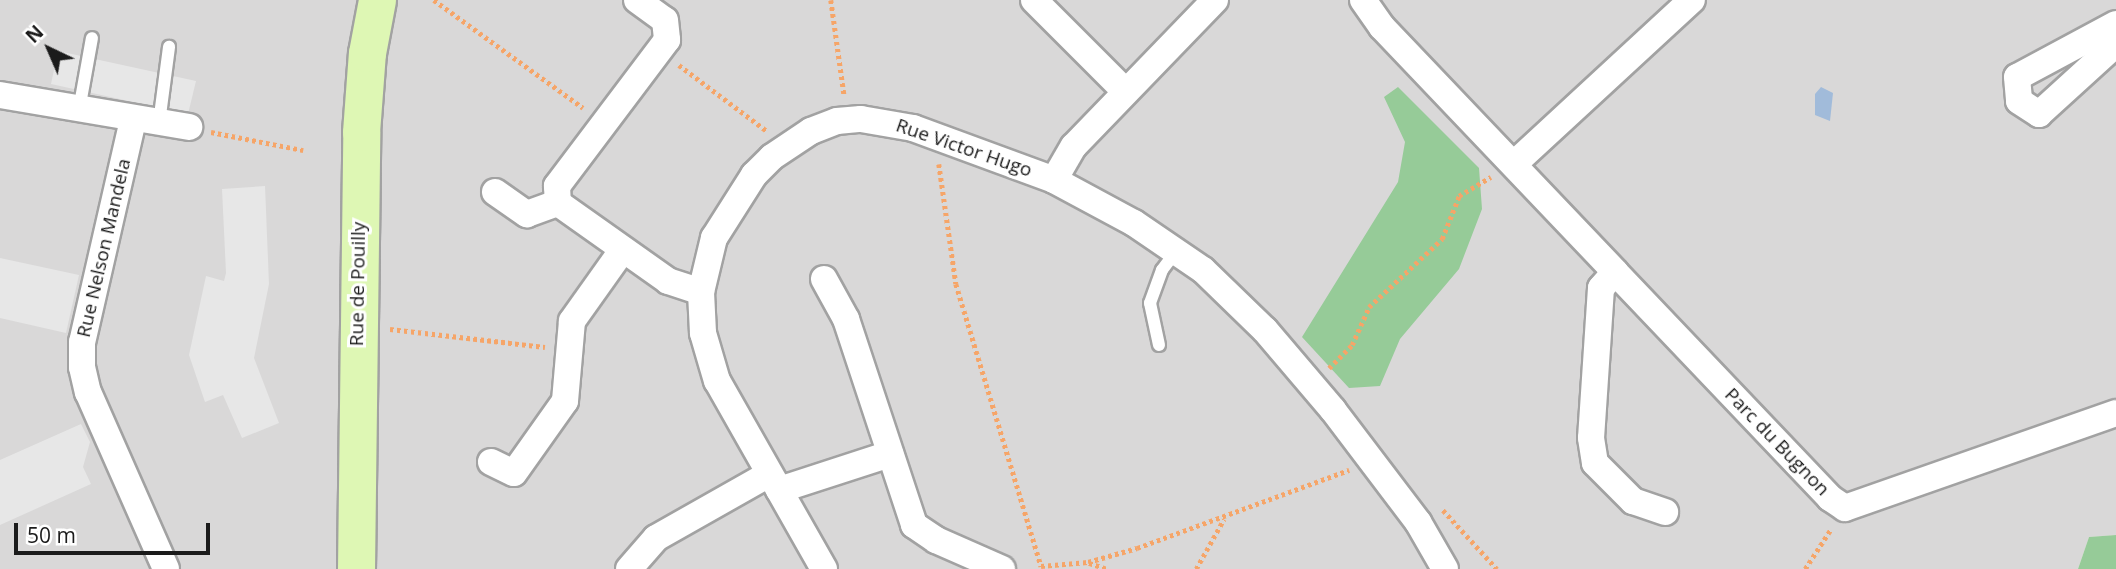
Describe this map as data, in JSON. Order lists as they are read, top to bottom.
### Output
{
  "streets": {
    "street": [
      "Rue Victor Hugo",
      "Rue Nelson Mandela",
      "Rue de Pouilly",
      "Parc du Bugnon"
    ]
  },
  "scale_bar": "50 m",
  "north": "top left"
}
